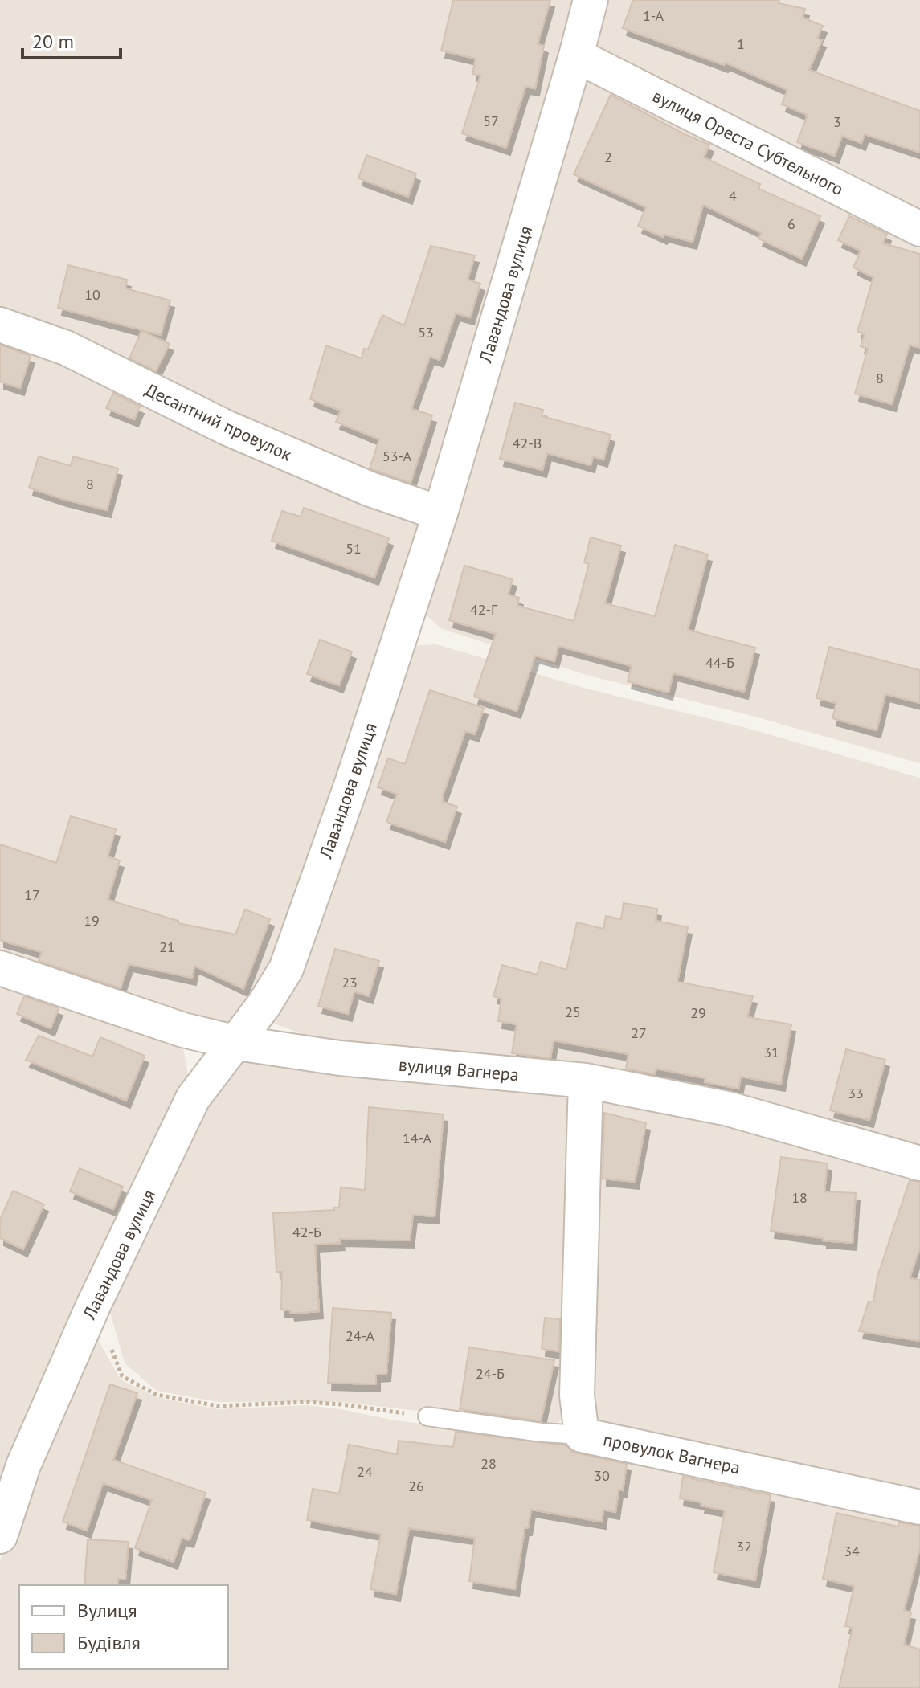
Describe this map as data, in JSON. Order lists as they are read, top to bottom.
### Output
{
  "streets": {
    "street": [
      "вулиця Ореста Субтельного",
      "Лавандова вулиця",
      "Десантний провулок",
      "вулиця Вагнера",
      "провулок Вагнера"
    ]
  },
  "crossings": [
    ["вулиця Ореста Субтельного", "Лавандова вулиця"],
    ["Лавандова вулиця", "Десантний провулок"],
    ["Лавандова вулиця", "вулиця Вагнера"],
    ["вулиця Вагнера", "провулок Вагнера"]
  ],
  "house_numbers": [
    "1-А",
    "1",
    "57",
    "3",
    "2",
    "4",
    "6",
    "10",
    "53",
    "8",
    "42-В",
    "53-А",
    "8",
    "51",
    "42-Г",
    "44-Б",
    "17",
    "19",
    "21",
    "23",
    "25",
    "29",
    "27",
    "31",
    "33",
    "14-А",
    "18",
    "42-Б",
    "24-А",
    "24-Б",
    "28",
    "24",
    "30",
    "26",
    "32",
    "34"
  ],
  "legend": ["Вулиця", "Будівля"],
  "scale_bar": "20 m"
}
